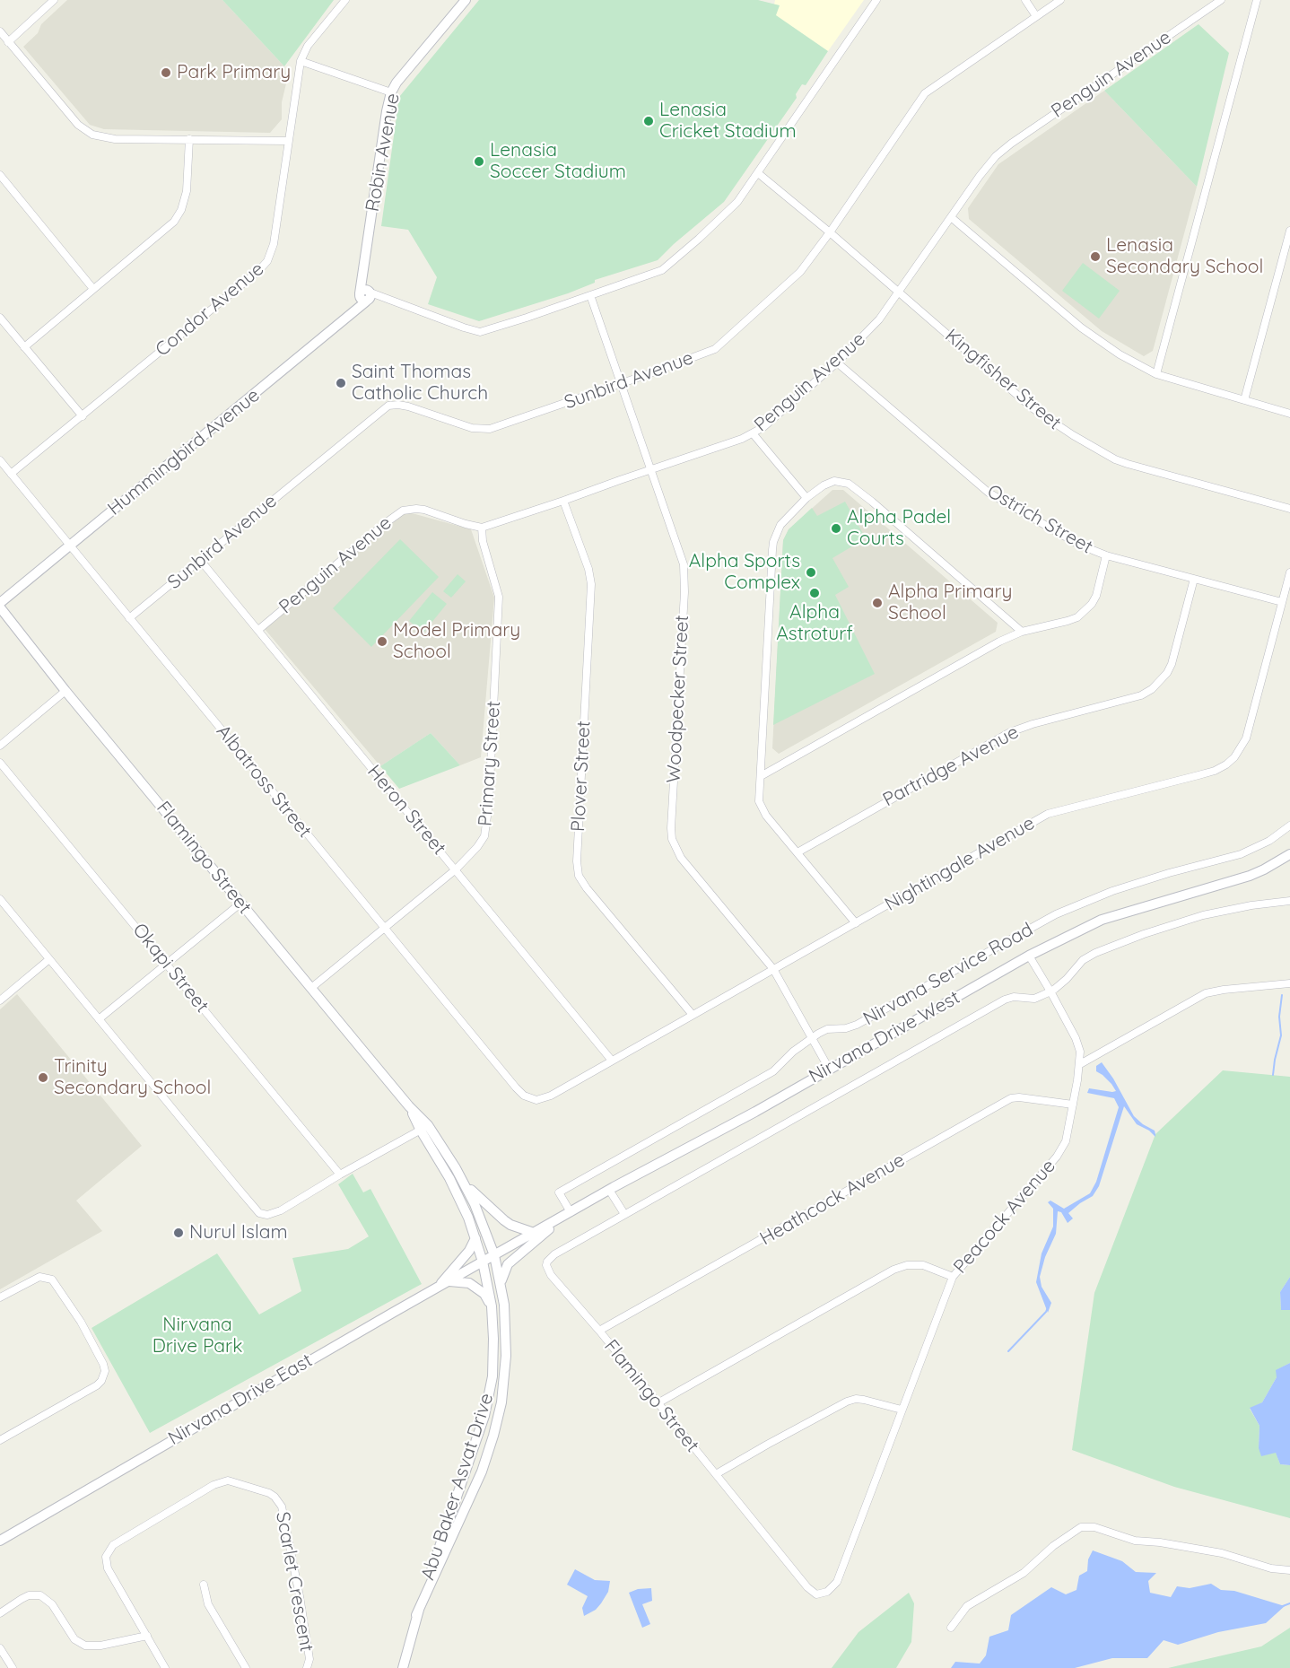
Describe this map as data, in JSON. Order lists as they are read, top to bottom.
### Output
{
  "streets": {
    "main road": [
      "Robin Avenue",
      "Hummingbird Avenue",
      "Flamingo Street",
      "Nirvana Drive West",
      "Nirvana Drive East",
      "Abu Baker Asvat Drive"
    ],
    "street": [
      "Penguin Avenue",
      "Condor Avenue",
      "Kingfisher Street",
      "Sunbird Avenue",
      "Ostrich Street",
      "Woodpecker Street",
      "Primary Street",
      "Partridge Avenue",
      "Plover Street",
      "Albatross Street",
      "Heron Street",
      "Nightingale Avenue",
      "Okapi Street",
      "Nirvana Service Road",
      "Heathcock Avenue",
      "Peacock Avenue",
      "Scarlet Crescent"
    ]
  },
  "crossings": [
    ["Penguin Avenue", "Kingfisher Street"],
    ["Penguin Avenue", "Ostrich Street"],
    ["Penguin Avenue", "Woodpecker Street"],
    ["Penguin Avenue", "Primary Street"],
    ["Penguin Avenue", "Plover Street"],
    ["Penguin Avenue", "Heron Street"],
    ["Robin Avenue", "Hummingbird Avenue"],
    ["Condor Avenue", "Albatross Street"],
    ["Kingfisher Street", "Sunbird Avenue"],
    ["Sunbird Avenue", "Woodpecker Street"],
    ["Sunbird Avenue", "Albatross Street"],
    ["Sunbird Avenue", "Heron Street"],
    ["Hummingbird Avenue", "Albatross Street"],
    ["Ostrich Street", "Partridge Avenue"],
    ["Ostrich Street", "Nightingale Avenue"],
    ["Woodpecker Street", "Nightingale Avenue"],
    ["Woodpecker Street", "Nirvana Service Road"],
    ["Woodpecker Street", "Nirvana Drive West"],
    ["Primary Street", "Albatross Street"],
    ["Primary Street", "Heron Street"],
    ["Primary Street", "Flamingo Street"],
    ["Plover Street", "Nightingale Avenue"],
    ["Albatross Street", "Nightingale Avenue"],
    ["Heron Street", "Nightingale Avenue"],
    ["Flamingo Street", "Nirvana Drive West"],
    ["Flamingo Street", "Heathcock Avenue"],
    ["Flamingo Street", "Peacock Avenue"],
    ["Flamingo Street", "Nirvana Drive East"],
    ["Flamingo Street", "Abu Baker Asvat Drive"],
    ["Nirvana Service Road", "Nirvana Drive West"],
    ["Nirvana Drive West", "Peacock Avenue"],
    ["Nirvana Drive West", "Nirvana Drive East"],
    ["Nirvana Drive West", "Abu Baker Asvat Drive"],
    ["Heathcock Avenue", "Peacock Avenue"],
    ["Nirvana Drive East", "Abu Baker Asvat Drive"]
  ],
  "parks": ["Nirvana Drive Park"],
  "places": [
    "Park Primary",
    "Lenasia Cricket Stadium",
    "Lenasia Soccer Stadium",
    "Lenasia Secondary School",
    "Saint Thomas Catholic Church",
    "Alpha Padel Courts",
    "Alpha Sports Complex",
    "Alpha Astroturf",
    "Alpha Primary School",
    "Model Primary School",
    "Trinity Secondary School",
    "Nurul Islam"
  ]
}
